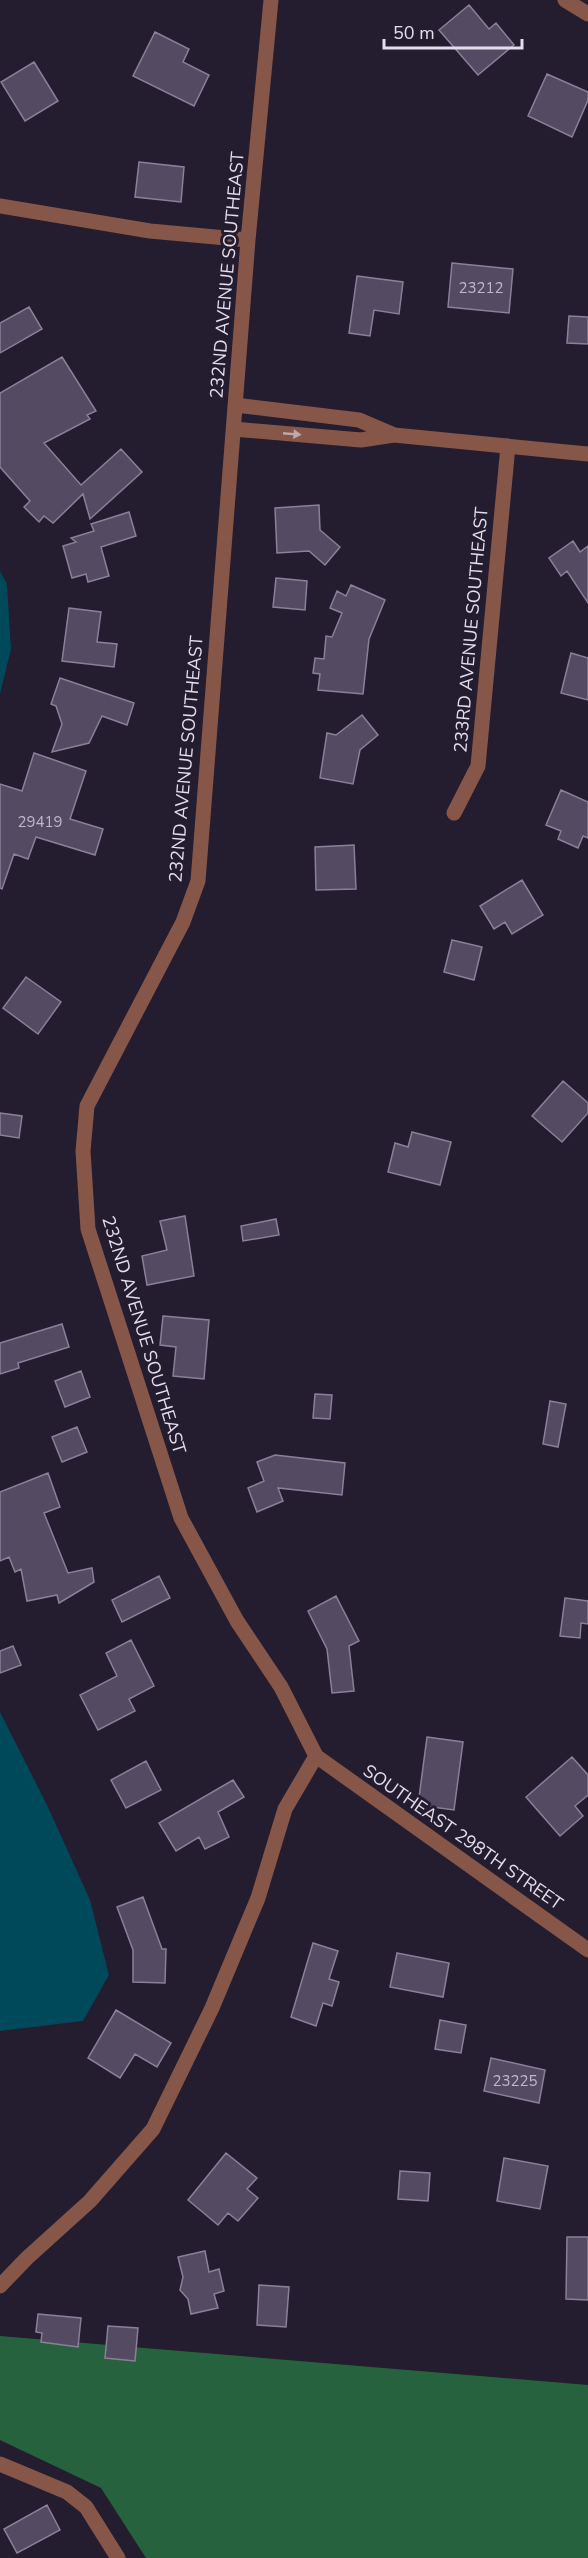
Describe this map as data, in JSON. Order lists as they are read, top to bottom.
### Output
{
  "streets": {
    "street": ["232ND AVENUE SOUTHEAST", "233RD AVENUE SOUTHEAST", "SOUTHEAST 298TH STREET"]
  },
  "crossings": [
    ["232ND AVENUE SOUTHEAST", "SOUTHEAST 298TH STREET"]
  ],
  "house_numbers": ["23212", "29419", "23225"],
  "scale_bar": "50 m"
}
